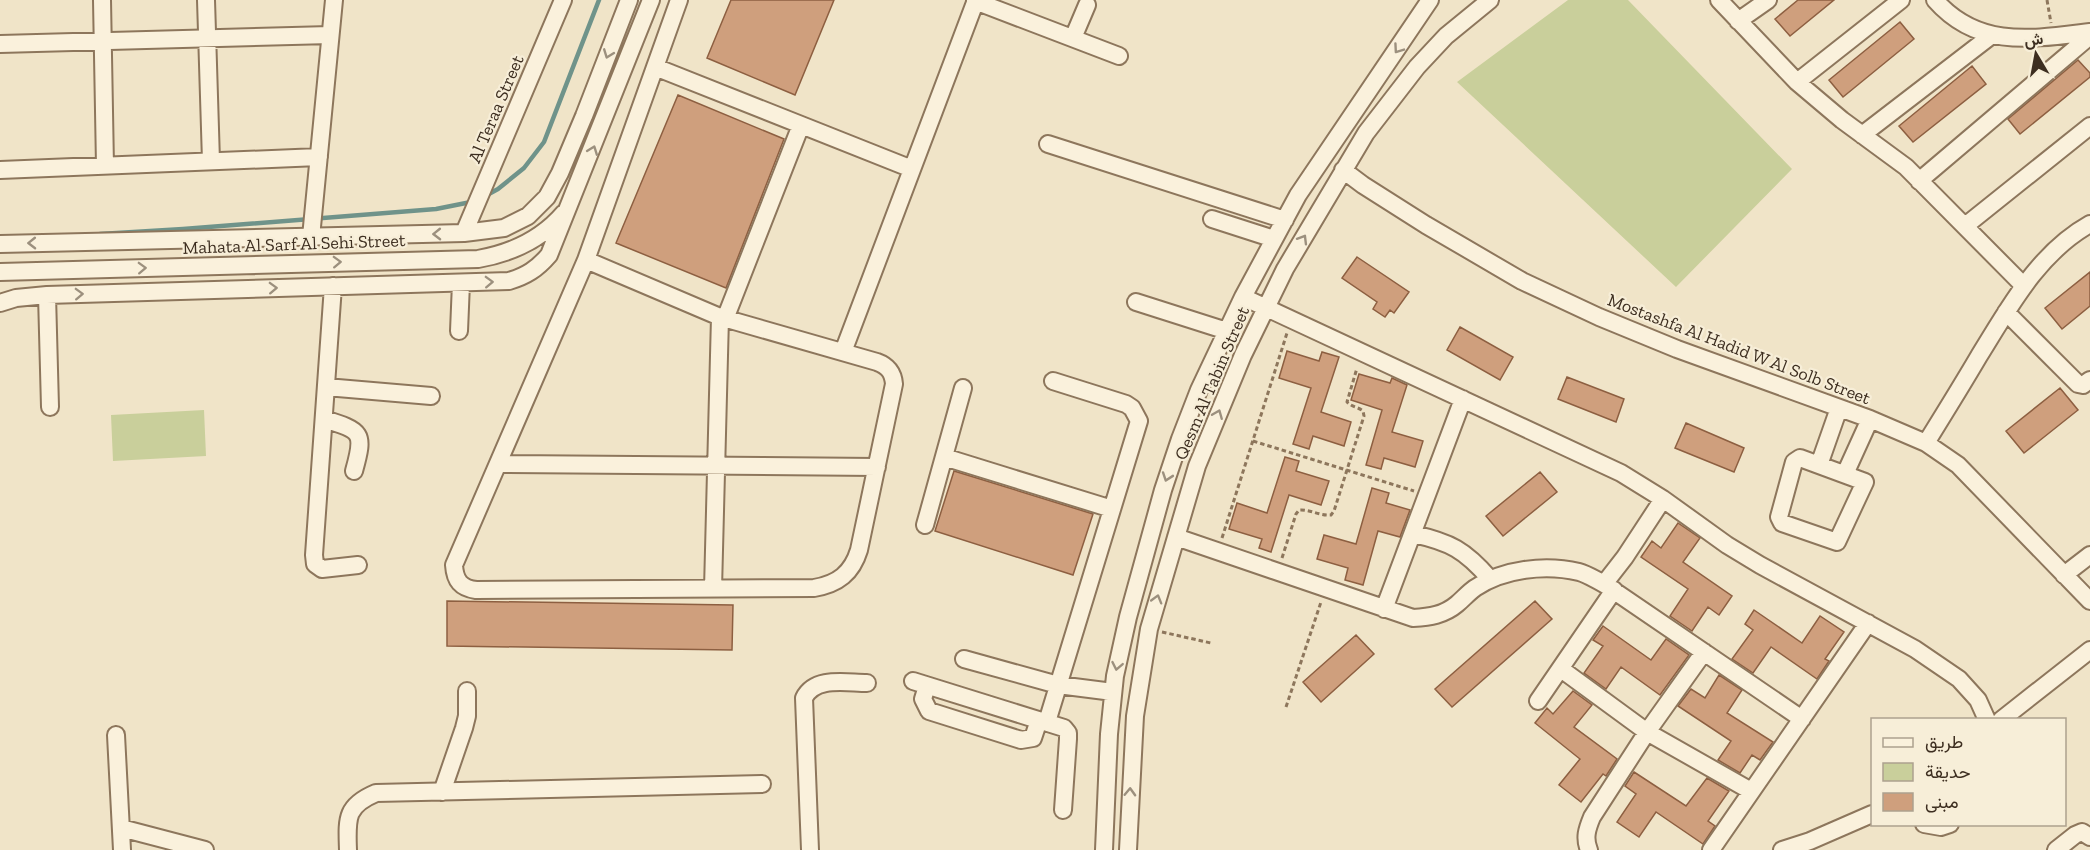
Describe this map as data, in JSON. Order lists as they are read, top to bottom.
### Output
{
  "streets": {
    "street": [
      "Al Teraa Street",
      "Mahata Al Sarf Al Sehi Street",
      "Mostashfa Al Hadid W Al Solb Street",
      "Qesm Al Tabin Street"
    ]
  },
  "crossings": [
    ["Al Teraa Street", "Mahata Al Sarf Al Sehi Street"],
    ["Mostashfa Al Hadid W Al Solb Street", "Qesm Al Tabin Street"]
  ],
  "legend": ["طريق", "حديقة", "مبنى"],
  "north": "top"
}
